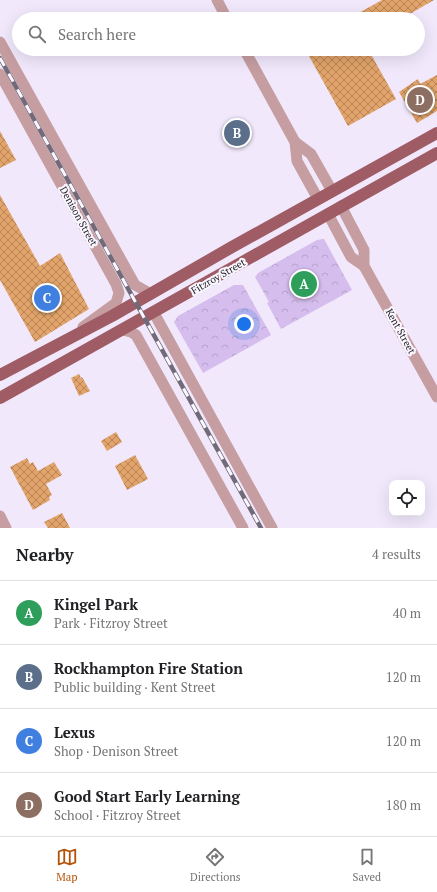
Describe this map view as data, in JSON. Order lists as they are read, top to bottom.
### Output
{
  "streets": {
    "main road": ["Fitzroy Street", "Kent Street"],
    "street": ["Denison Street"]
  },
  "crossings": [
    ["Denison Street", "Fitzroy Street"],
    ["Fitzroy Street", "Kent Street"]
  ],
  "page": {
    "search": "Search here",
    "pins": [
      "D",
      "B",
      "A",
      "C"
    ],
    "heading": ["Nearby", "4 results"],
    "list": [
      {
        "mark": "A",
        "name": "Kingel Park",
        "note": "Park · Fitzroy Street",
        "value": "40 m"
      },
      {
        "mark": "B",
        "name": "Rockhampton Fire Station",
        "note": "Public building · Kent Street",
        "value": "120 m"
      },
      {
        "mark": "C",
        "name": "Lexus",
        "note": "Shop · Denison Street",
        "value": "120 m"
      },
      {
        "mark": "D",
        "name": "Good Start Early Learning",
        "note": "School · Fitzroy Street",
        "value": "180 m"
      }
    ],
    "nav": ["Map", "Directions", "Saved"]
  }
}
